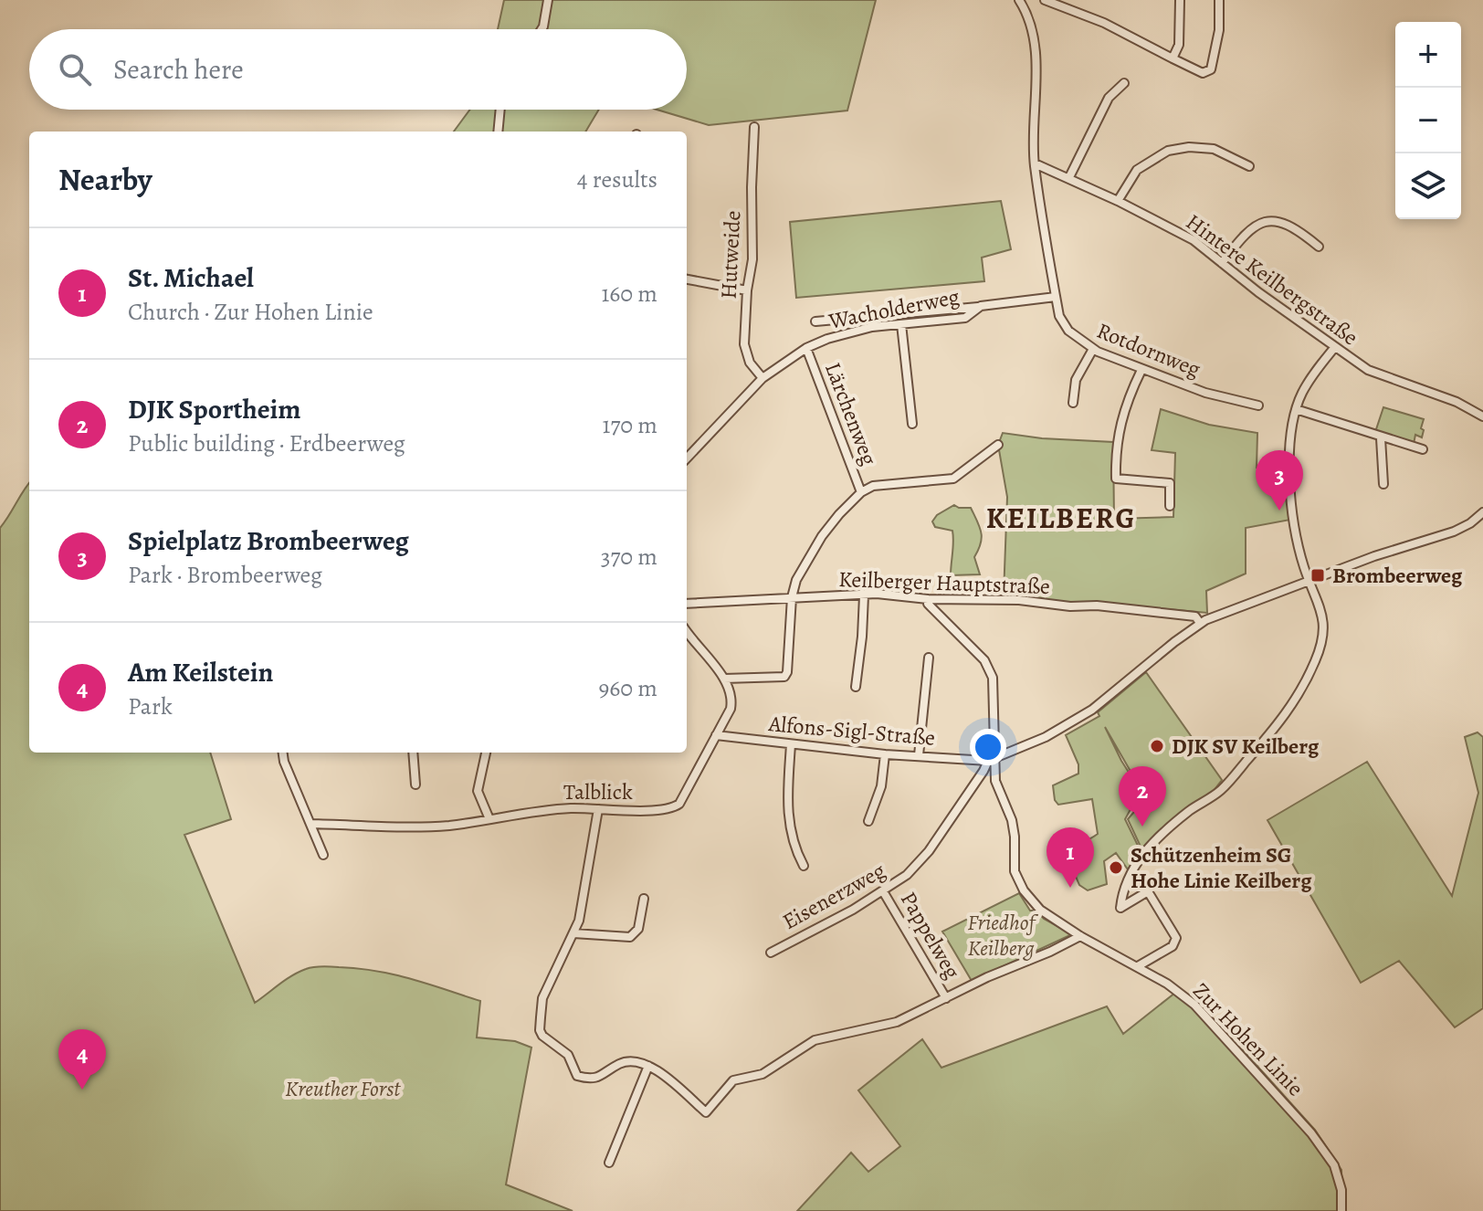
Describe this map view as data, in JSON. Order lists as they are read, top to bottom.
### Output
{
  "streets": {
    "street": [
      "Hutweide",
      "Hintere Keilbergstraße",
      "Wacholderweg",
      "Rotdornweg",
      "Lärchenweg",
      "Keilberger Hauptstraße",
      "Alfons-Sigl-Straße",
      "Talblick",
      "Eisenerzweg",
      "Pappelweg",
      "Zur Hohen Linie"
    ]
  },
  "crossings": [
    ["Hutweide", "Wacholderweg"],
    ["Hintere Keilbergstraße", "Rotdornweg"],
    ["Wacholderweg", "Rotdornweg"],
    ["Wacholderweg", "Lärchenweg"],
    ["Keilberger Hauptstraße", "Alfons-Sigl-Straße"],
    ["Keilberger Hauptstraße", "Zur Hohen Linie"],
    ["Alfons-Sigl-Straße", "Talblick"],
    ["Alfons-Sigl-Straße", "Eisenerzweg"],
    ["Alfons-Sigl-Straße", "Zur Hohen Linie"],
    ["Eisenerzweg", "Pappelweg"],
    ["Eisenerzweg", "Zur Hohen Linie"]
  ],
  "districts": ["KEILBERG"],
  "parks": ["Friedhof Keilberg", "Kreuther Forst"],
  "places": {
    "transit": ["Brombeerweg"],
    "other": ["DJK SV Keilberg", "Schützenheim SG Hohe Linie Keilberg"]
  },
  "page": {
    "map_buttons": ["+", "−"],
    "search": "Search here",
    "heading": ["Nearby", "4 results"],
    "list": [
      {
        "mark": "1",
        "name": "St. Michael",
        "note": "Church · Zur Hohen Linie",
        "value": "160 m"
      },
      {
        "mark": "2",
        "name": "DJK Sportheim",
        "note": "Public building · Erdbeerweg",
        "value": "170 m"
      },
      {
        "mark": "3",
        "name": "Spielplatz Brombeerweg",
        "note": "Park · Brombeerweg",
        "value": "370 m"
      },
      {
        "mark": "4",
        "name": "Am Keilstein",
        "note": "Park",
        "value": "960 m"
      }
    ],
    "pins": [
      "3",
      "2",
      "1",
      "4"
    ]
  }
}
